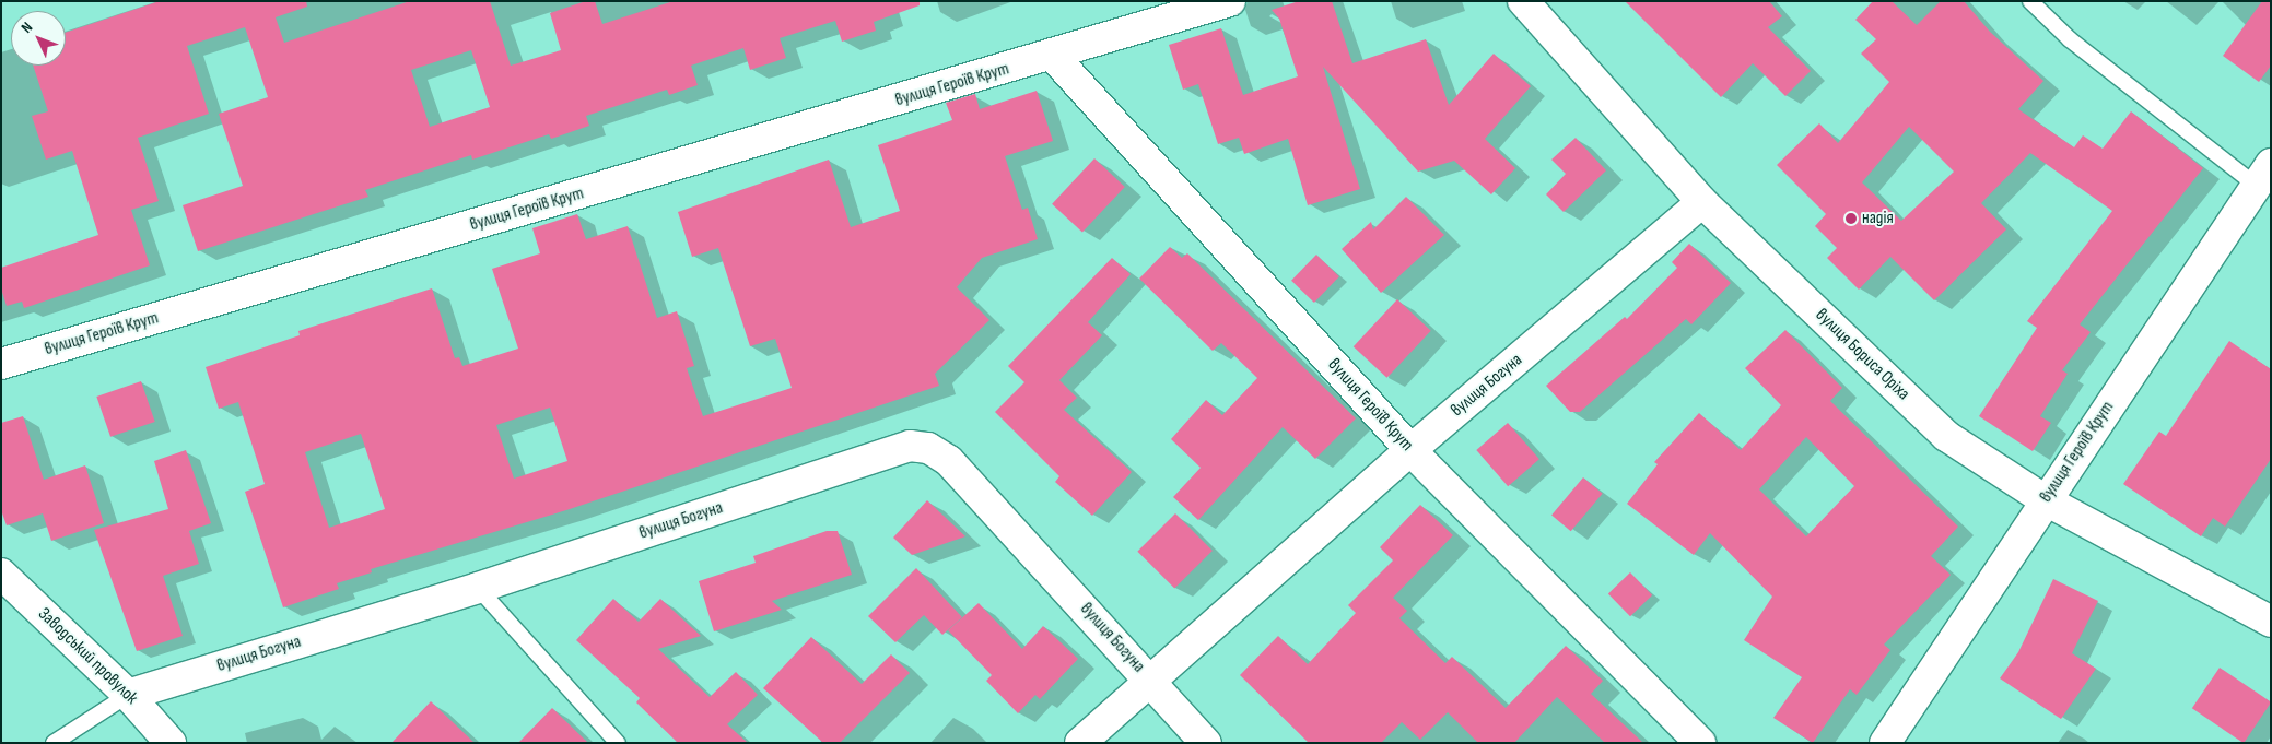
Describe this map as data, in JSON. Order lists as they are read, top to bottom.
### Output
{
  "streets": {
    "street": [
      "вулиця Героїв Крут",
      "вулиця Бориса Оріха",
      "вулиця Богуна",
      "Заводський провулок"
    ]
  },
  "crossings": [
    ["вулиця Героїв Крут", "вулиця Бориса Оріха"],
    ["вулиця Героїв Крут", "вулиця Богуна"],
    ["вулиця Бориса Оріха", "вулиця Богуна"],
    ["вулиця Богуна", "Заводський провулок"]
  ],
  "places": ["надія"],
  "north": "top left"
}
